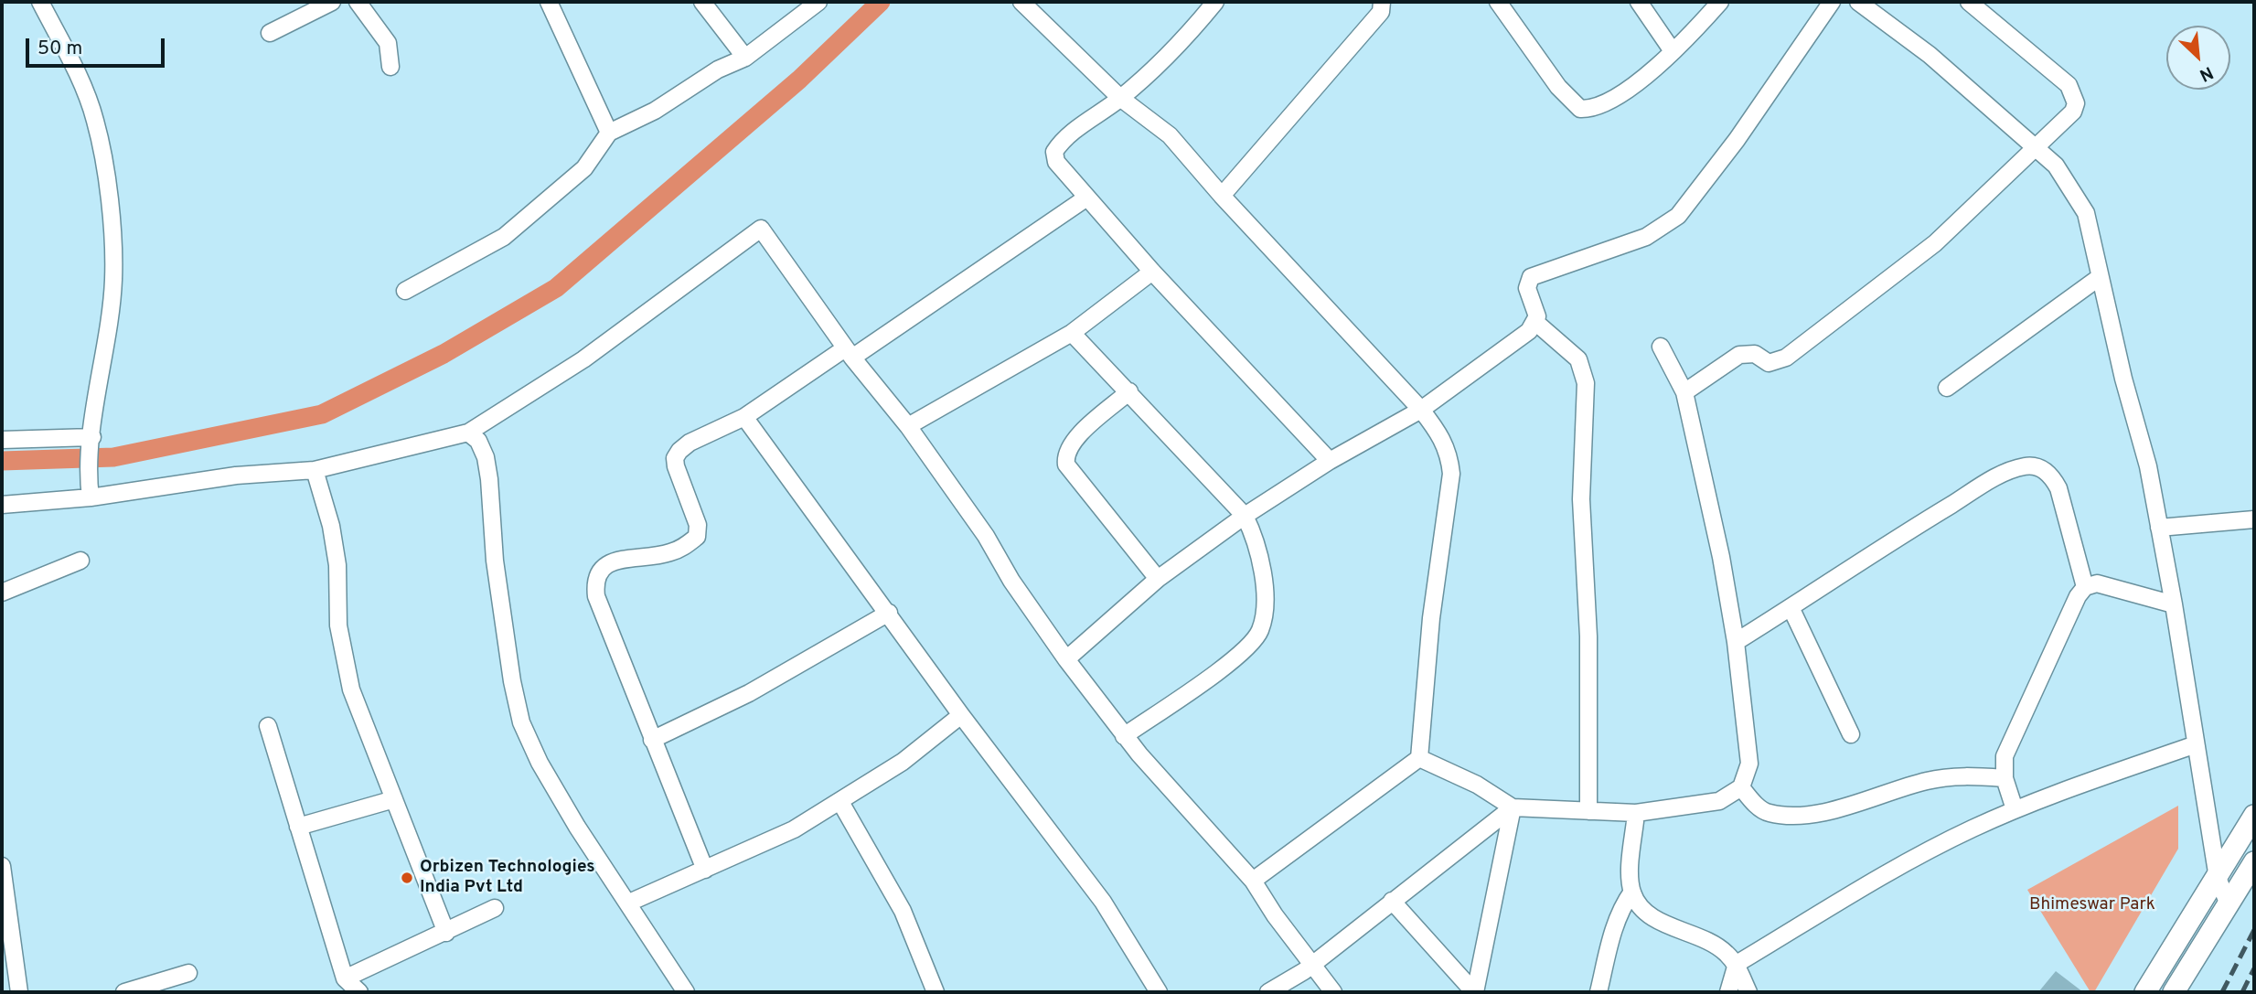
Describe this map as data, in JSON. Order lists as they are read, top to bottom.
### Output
{
  "parks": ["Bhimeswar Park"],
  "places": ["Orbizen Technologies India Pvt Ltd"],
  "scale_bar": "50 m",
  "north": "bottom right"
}
